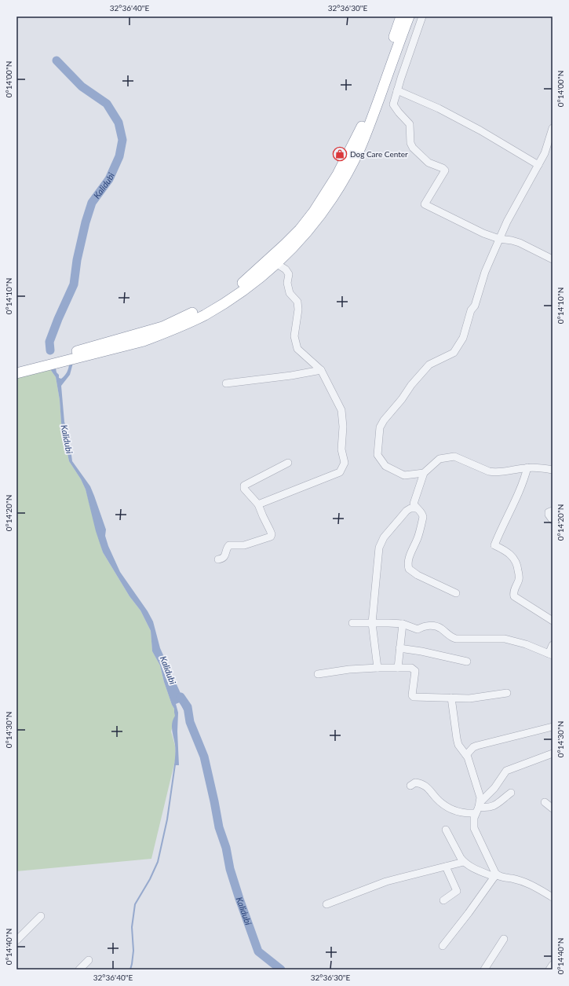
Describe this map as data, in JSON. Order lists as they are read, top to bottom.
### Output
{
  "water": ["Kalidubi"],
  "places": {
    "shop": ["Dog Care Center"]
  },
  "coordinates": [
    "32°36'40\"E",
    "32°36'30\"E",
    "0°14'00\"N",
    "0°14'10\"N",
    "0°14'20\"N",
    "0°14'30\"N",
    "0°14'40\"N"
  ]
}
